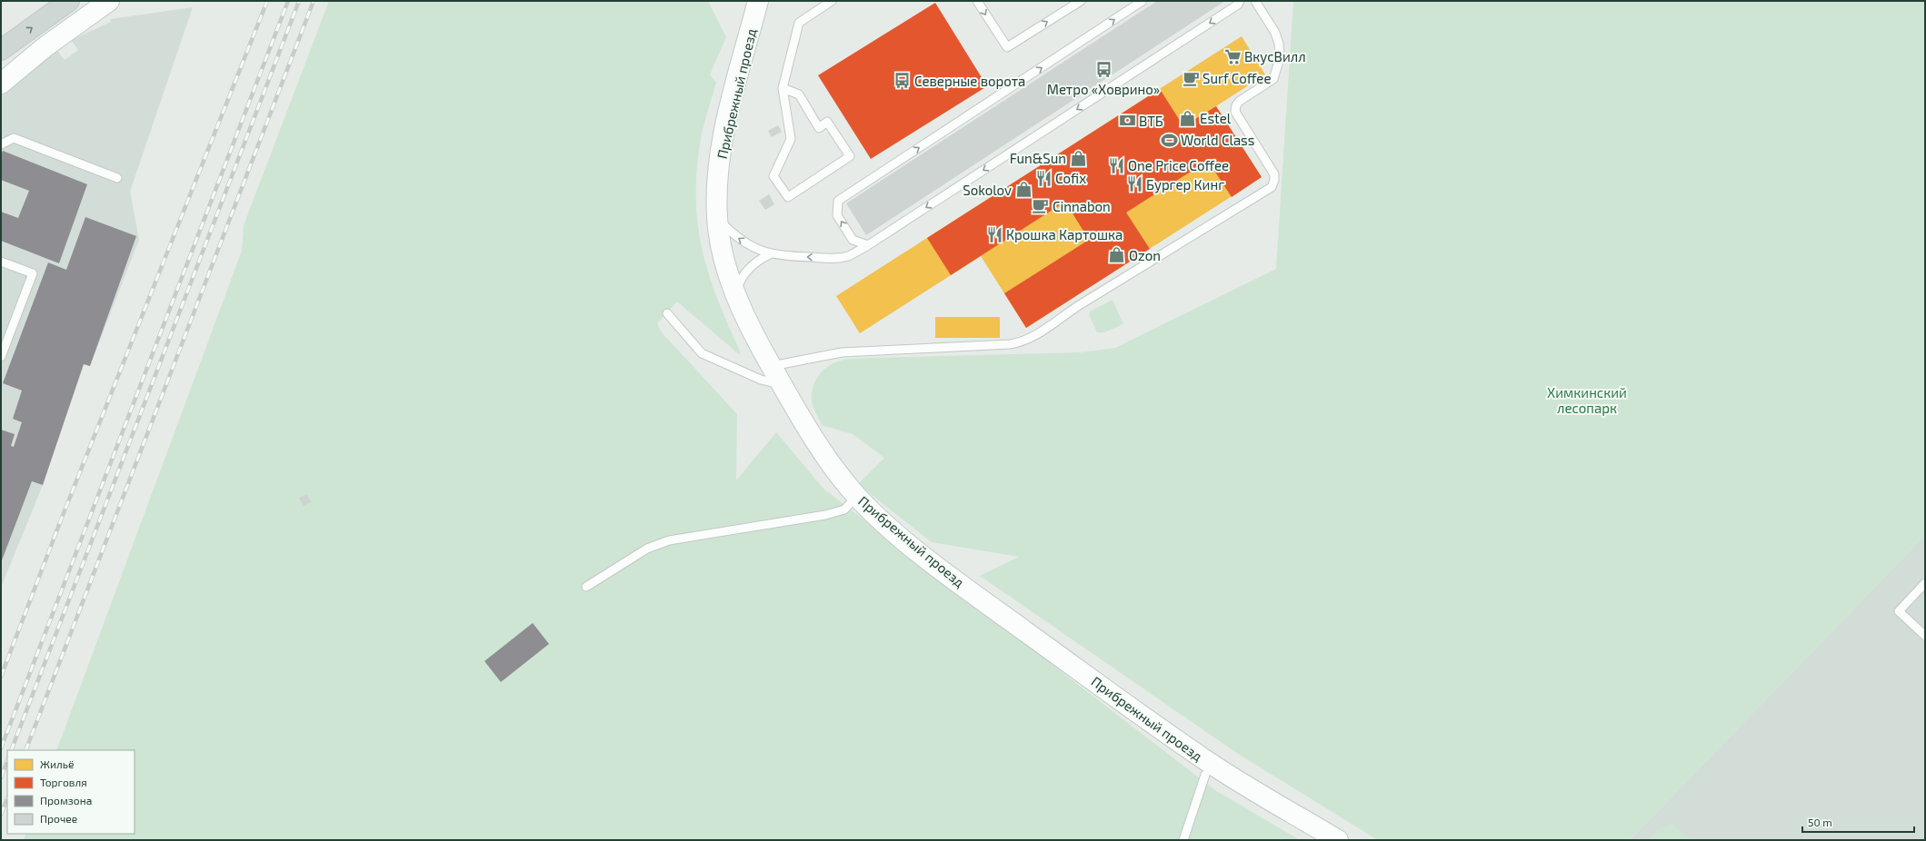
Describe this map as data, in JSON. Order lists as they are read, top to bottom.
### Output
{
  "streets": {
    "street": ["Прибрежный проезд"]
  },
  "parks": ["Химкинский лесопарк"],
  "places": {
    "supermarket": ["ВкусВилл"],
    "bus stop": ["Метро «Ховрино»", "Северные ворота"],
    "cafe": ["Surf Coffee", "Cinnabon"],
    "shop": [
      "Estel",
      "Fun&Sun",
      "Sokolov",
      "Ozon"
    ],
    "bank": ["ВТБ"],
    "sports": ["World Class"],
    "restaurant": [
      "One Price Coffee",
      "Cofix",
      "Бургер Кинг",
      "Крошка Картошка"
    ]
  },
  "legend": [
    "Жильё",
    "Торговля",
    "Промзона",
    "Прочее"
  ],
  "scale_bar": "50 m"
}
